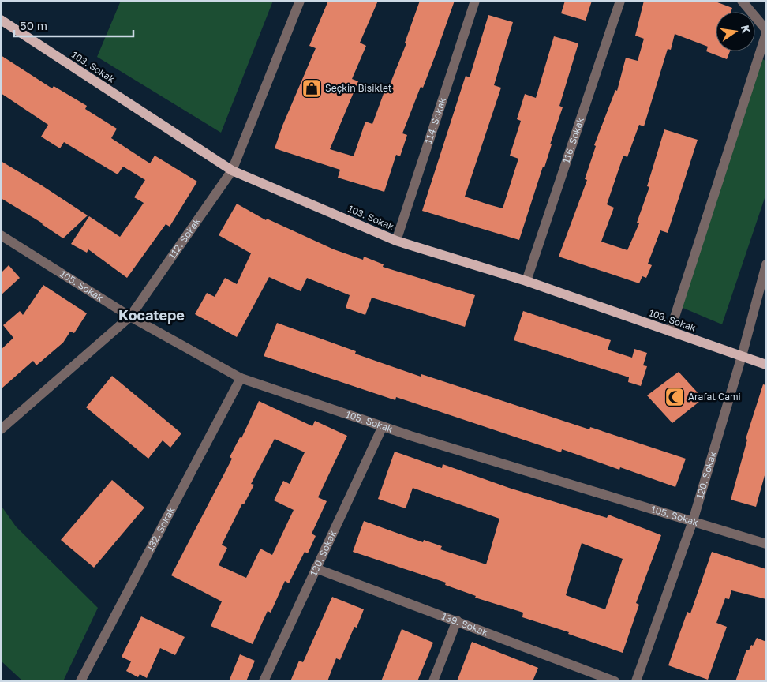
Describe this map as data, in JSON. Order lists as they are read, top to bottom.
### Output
{
  "streets": {
    "main road": ["103. Sokak"],
    "street": [
      "114. Sokak",
      "116. Sokak",
      "112. Sokak",
      "105. Sokak",
      "120. Sokak",
      "132. Sokak",
      "130. Sokak",
      "139. Sokak"
    ]
  },
  "crossings": [
    ["103. Sokak", "114. Sokak"],
    ["103. Sokak", "116. Sokak"],
    ["103. Sokak", "112. Sokak"],
    ["103. Sokak", "120. Sokak"],
    ["112. Sokak", "105. Sokak"],
    ["105. Sokak", "120. Sokak"],
    ["105. Sokak", "132. Sokak"],
    ["105. Sokak", "130. Sokak"],
    ["130. Sokak", "139. Sokak"]
  ],
  "districts": ["Kocatepe"],
  "places": {
    "shop": ["Seçkin Bisiklet"],
    "mosque": ["Arafat Cami"]
  },
  "scale_bar": "50 m",
  "north": "right"
}
